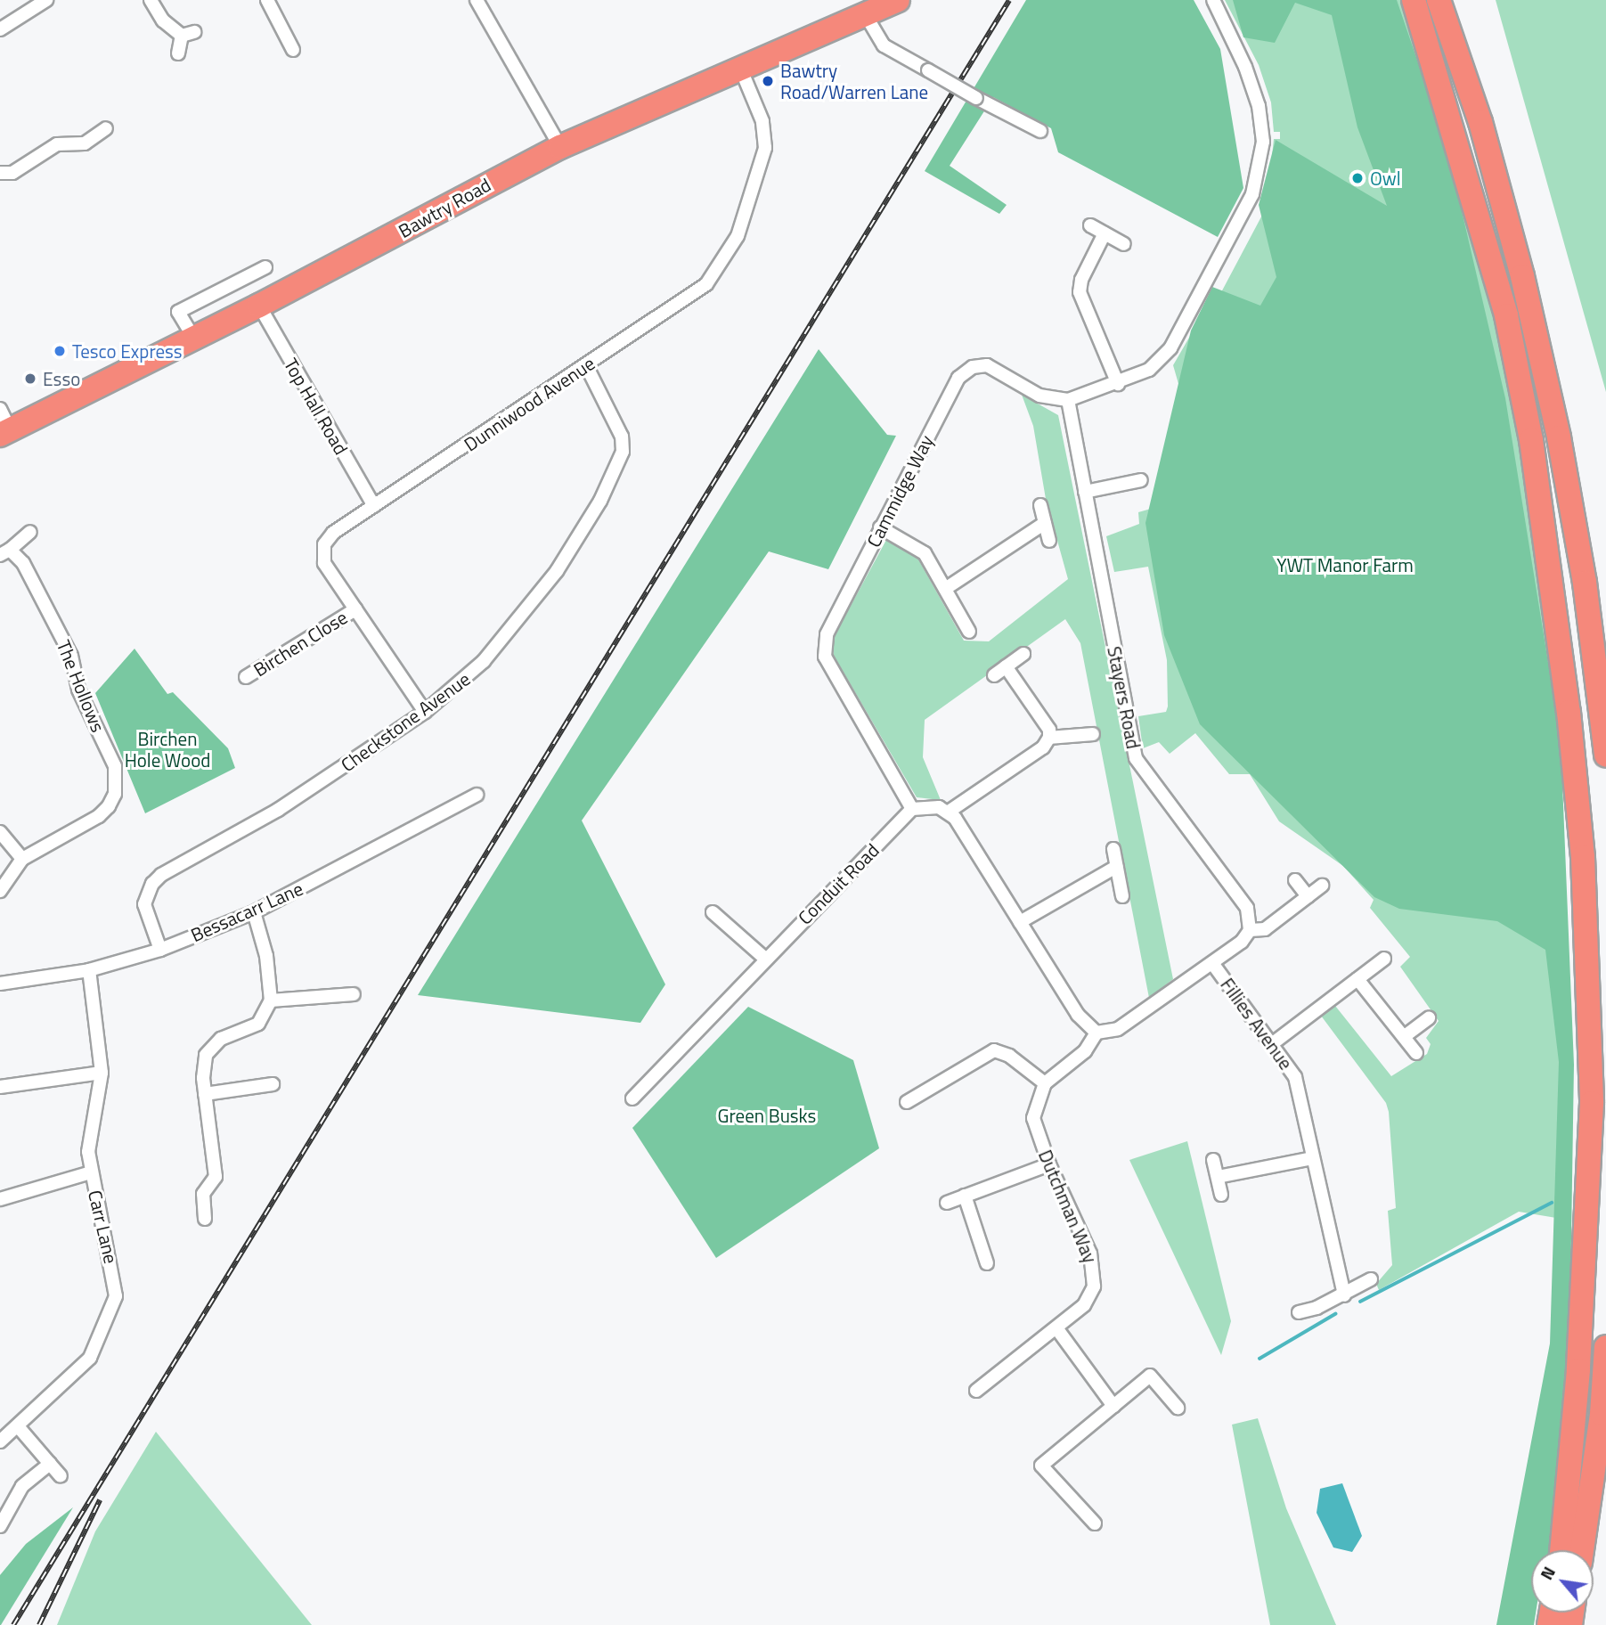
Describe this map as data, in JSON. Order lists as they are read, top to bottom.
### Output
{
  "streets": {
    "highway": ["Bawtry Road"],
    "street": [
      "Dunniwood Avenue",
      "Top Hall Road",
      "Cammidge Way",
      "Birchen Close",
      "The Hollows",
      "Stayers Road",
      "Checkstone Avenue",
      "Conduit Road",
      "Bessacarr Lane",
      "Fillies Avenue",
      "Dutchman Way",
      "Carr Lane"
    ]
  },
  "crossings": [
    ["Bawtry Road", "Dunniwood Avenue"],
    ["Bawtry Road", "Top Hall Road"],
    ["Dunniwood Avenue", "Top Hall Road"],
    ["Dunniwood Avenue", "Birchen Close"],
    ["Dunniwood Avenue", "Checkstone Avenue"],
    ["Cammidge Way", "Stayers Road"],
    ["Cammidge Way", "Conduit Road"],
    ["Checkstone Avenue", "Bessacarr Lane"],
    ["Bessacarr Lane", "Carr Lane"]
  ],
  "parks": ["YWT Manor Farm", "Birchen Hole Wood", "Green Busks"],
  "places": [
    "Bawtry Road/Warren Lane",
    "Owl",
    "Tesco Express",
    "Esso"
  ],
  "north": "top left"
}
